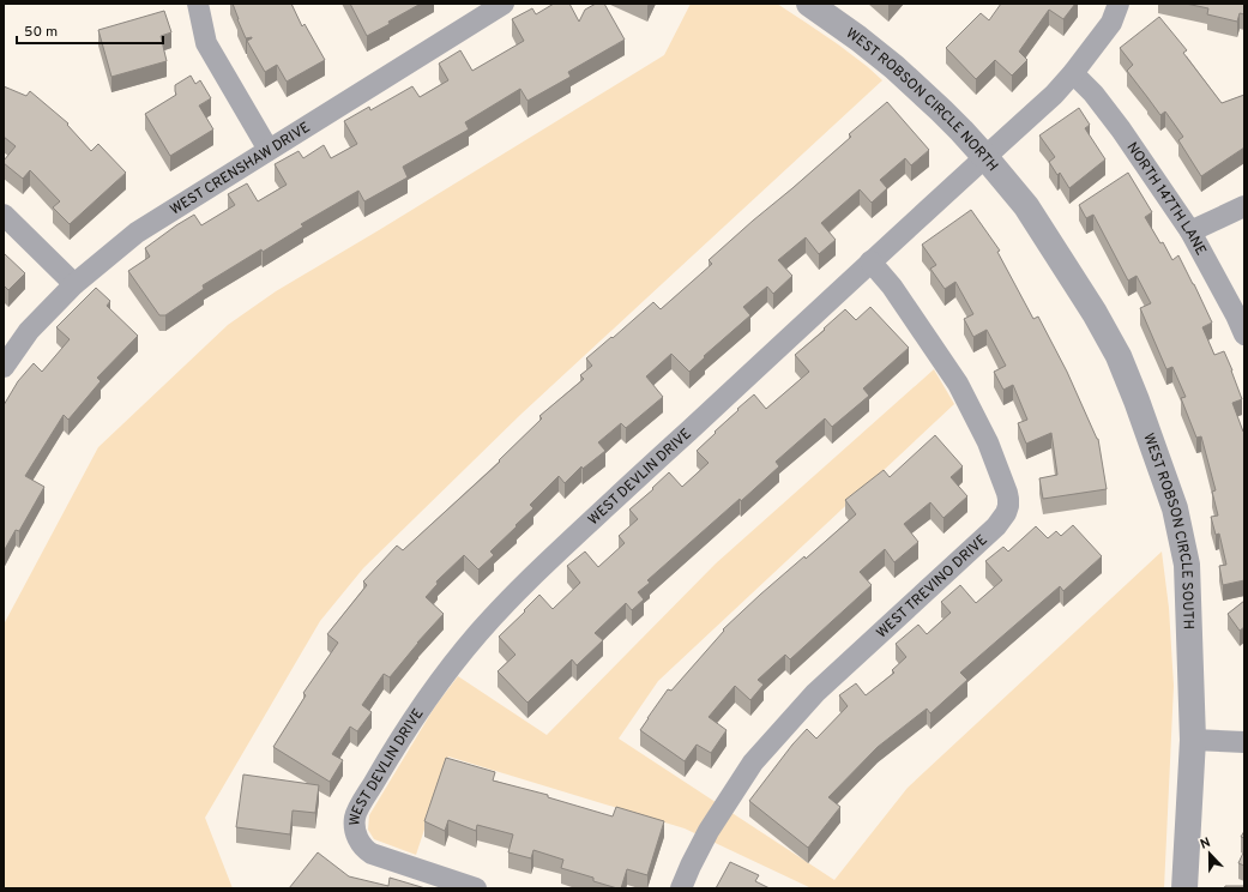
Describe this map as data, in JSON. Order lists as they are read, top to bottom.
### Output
{
  "streets": {
    "street": [
      "WEST ROBSON CIRCLE NORTH",
      "WEST CRENSHAW DRIVE",
      "NORTH 147TH LANE",
      "WEST DEVLIN DRIVE",
      "WEST ROBSON CIRCLE SOUTH",
      "WEST TREVINO DRIVE"
    ]
  },
  "crossings": [
    ["WEST ROBSON CIRCLE NORTH", "WEST DEVLIN DRIVE"],
    ["WEST ROBSON CIRCLE NORTH", "WEST ROBSON CIRCLE SOUTH"],
    ["WEST DEVLIN DRIVE", "WEST TREVINO DRIVE"]
  ],
  "scale_bar": "50 m",
  "north": "top"
}
